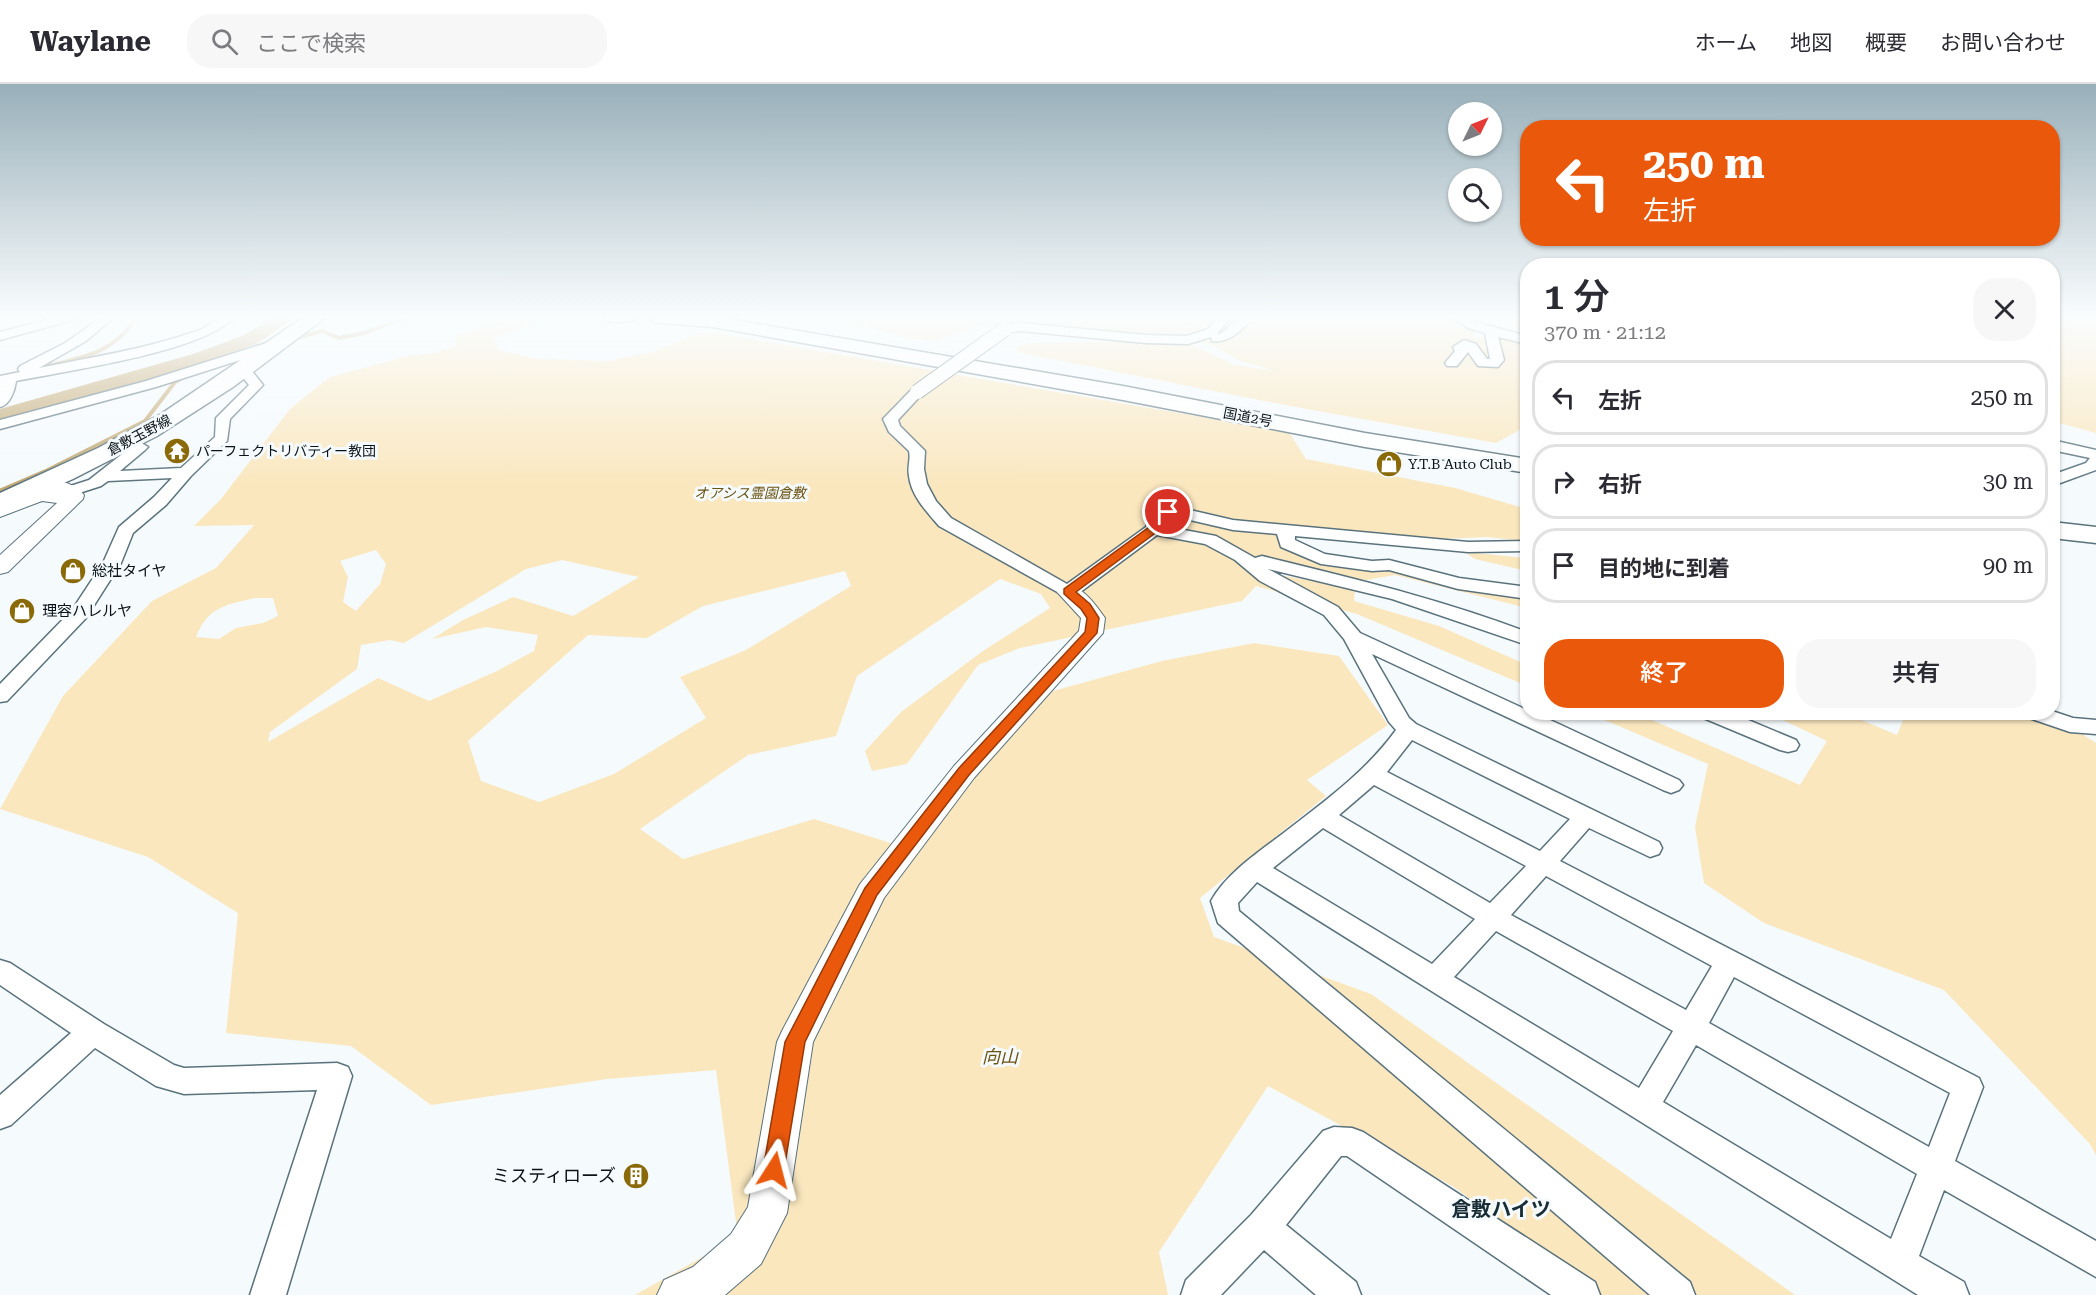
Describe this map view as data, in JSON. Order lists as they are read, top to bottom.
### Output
{
  "streets": {
    "main road": ["国道2号", "倉敷玉野線"]
  },
  "districts": ["倉敷ハイツ"],
  "parks": ["オアシス霊園倉敷", "向山"],
  "places": {
    "temple": ["パーフェクトリバティー教団"],
    "shop": ["Y.T.B Auto Club", "総社タイヤ", "理容ハレルヤ"],
    "building": ["ミスティローズ"]
  },
  "north": "top right",
  "page": {
    "header": "Waylane",
    "search": "ここで検索",
    "nav": [
      "ホーム",
      "地図",
      "概要",
      "お問い合わせ"
    ],
    "turn": ["250 m", "左折"],
    "heading": ["1 分", "370 m · 21:12"],
    "list": [
      {
        "name": "左折",
        "value": "250 m"
      },
      {
        "name": "右折",
        "value": "30 m"
      },
      {
        "name": "目的地に到着",
        "value": "90 m"
      }
    ],
    "buttons": ["終了", "共有"]
  }
}
